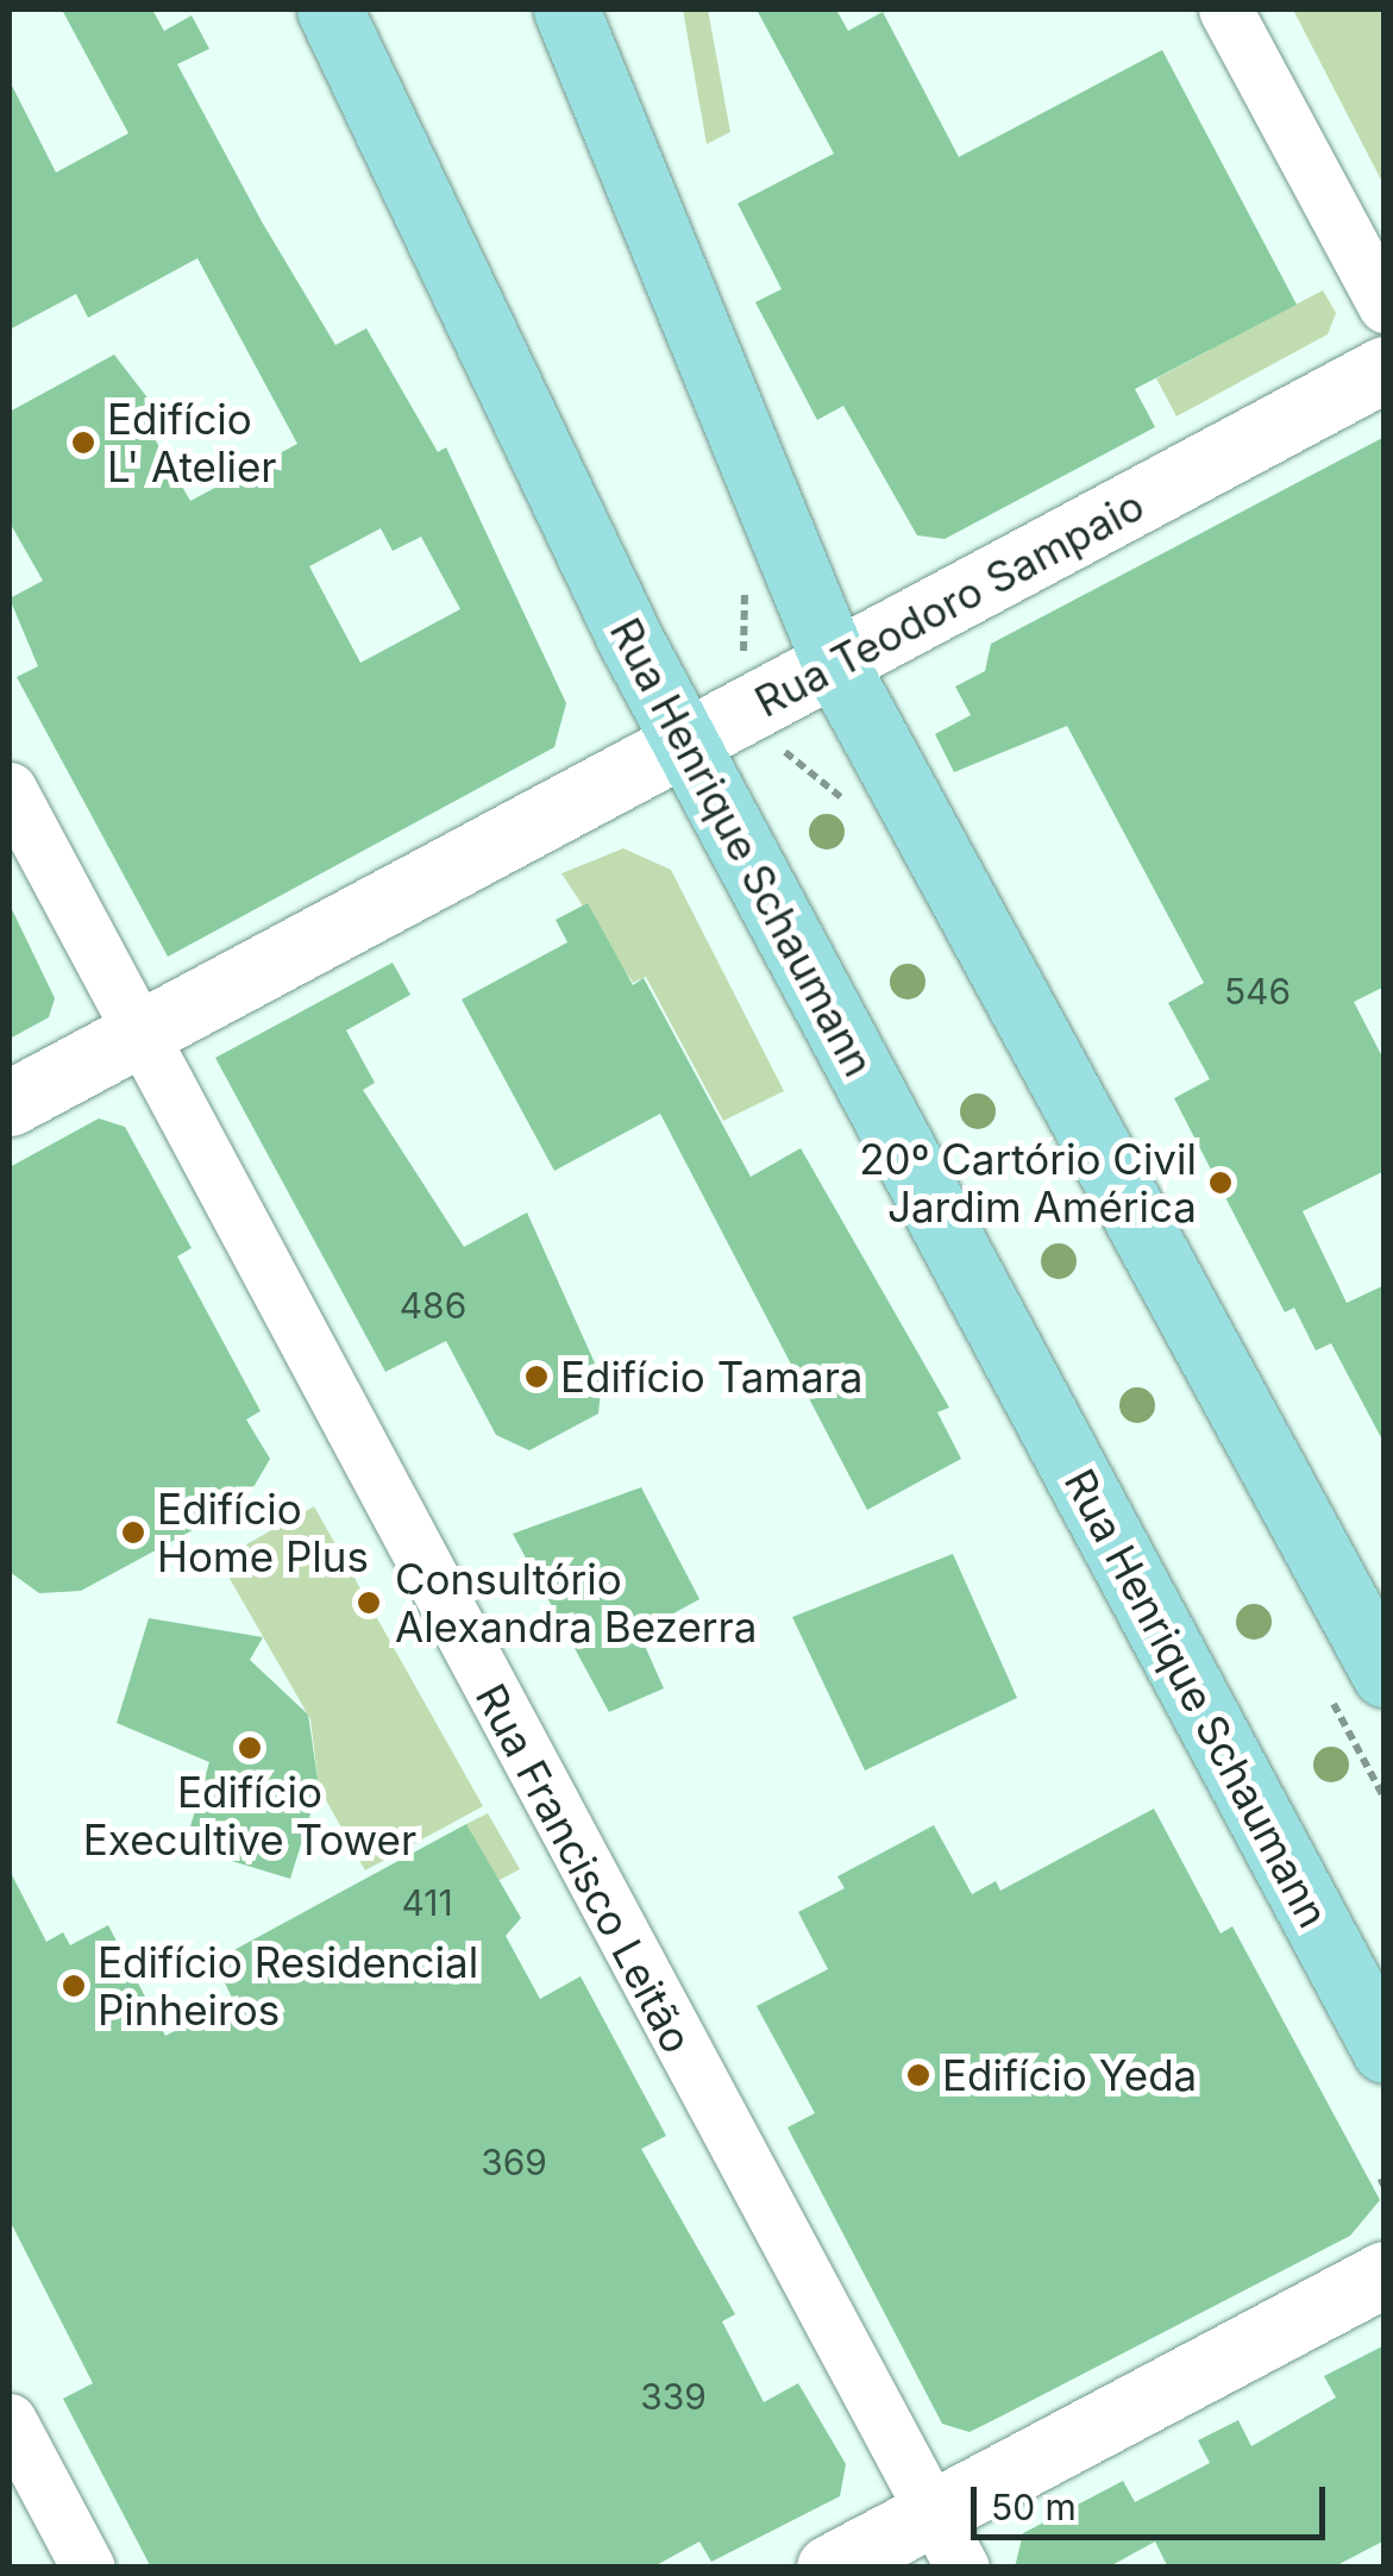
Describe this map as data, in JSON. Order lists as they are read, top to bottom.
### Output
{
  "streets": {
    "main road": ["Rua Teodoro Sampaio", "Rua Henrique Schaumann"],
    "street": ["Rua Francisco Leitão"]
  },
  "crossings": [
    ["Rua Teodoro Sampaio", "Rua Henrique Schaumann"],
    ["Rua Teodoro Sampaio", "Rua Francisco Leitão"]
  ],
  "places": [
    "Edifício L' Atelier",
    "20º Cartório Civil Jardim América",
    "Edifício Tamara",
    "Edifício Home Plus",
    "Consultório Alexandra Bezerra",
    "Edifício Execultive Tower",
    "Edifício Residencial Pinheiros",
    "Edifício Yeda"
  ],
  "house_numbers": [
    "546",
    "486",
    "411",
    "369",
    "339"
  ],
  "scale_bar": "50 m"
}
